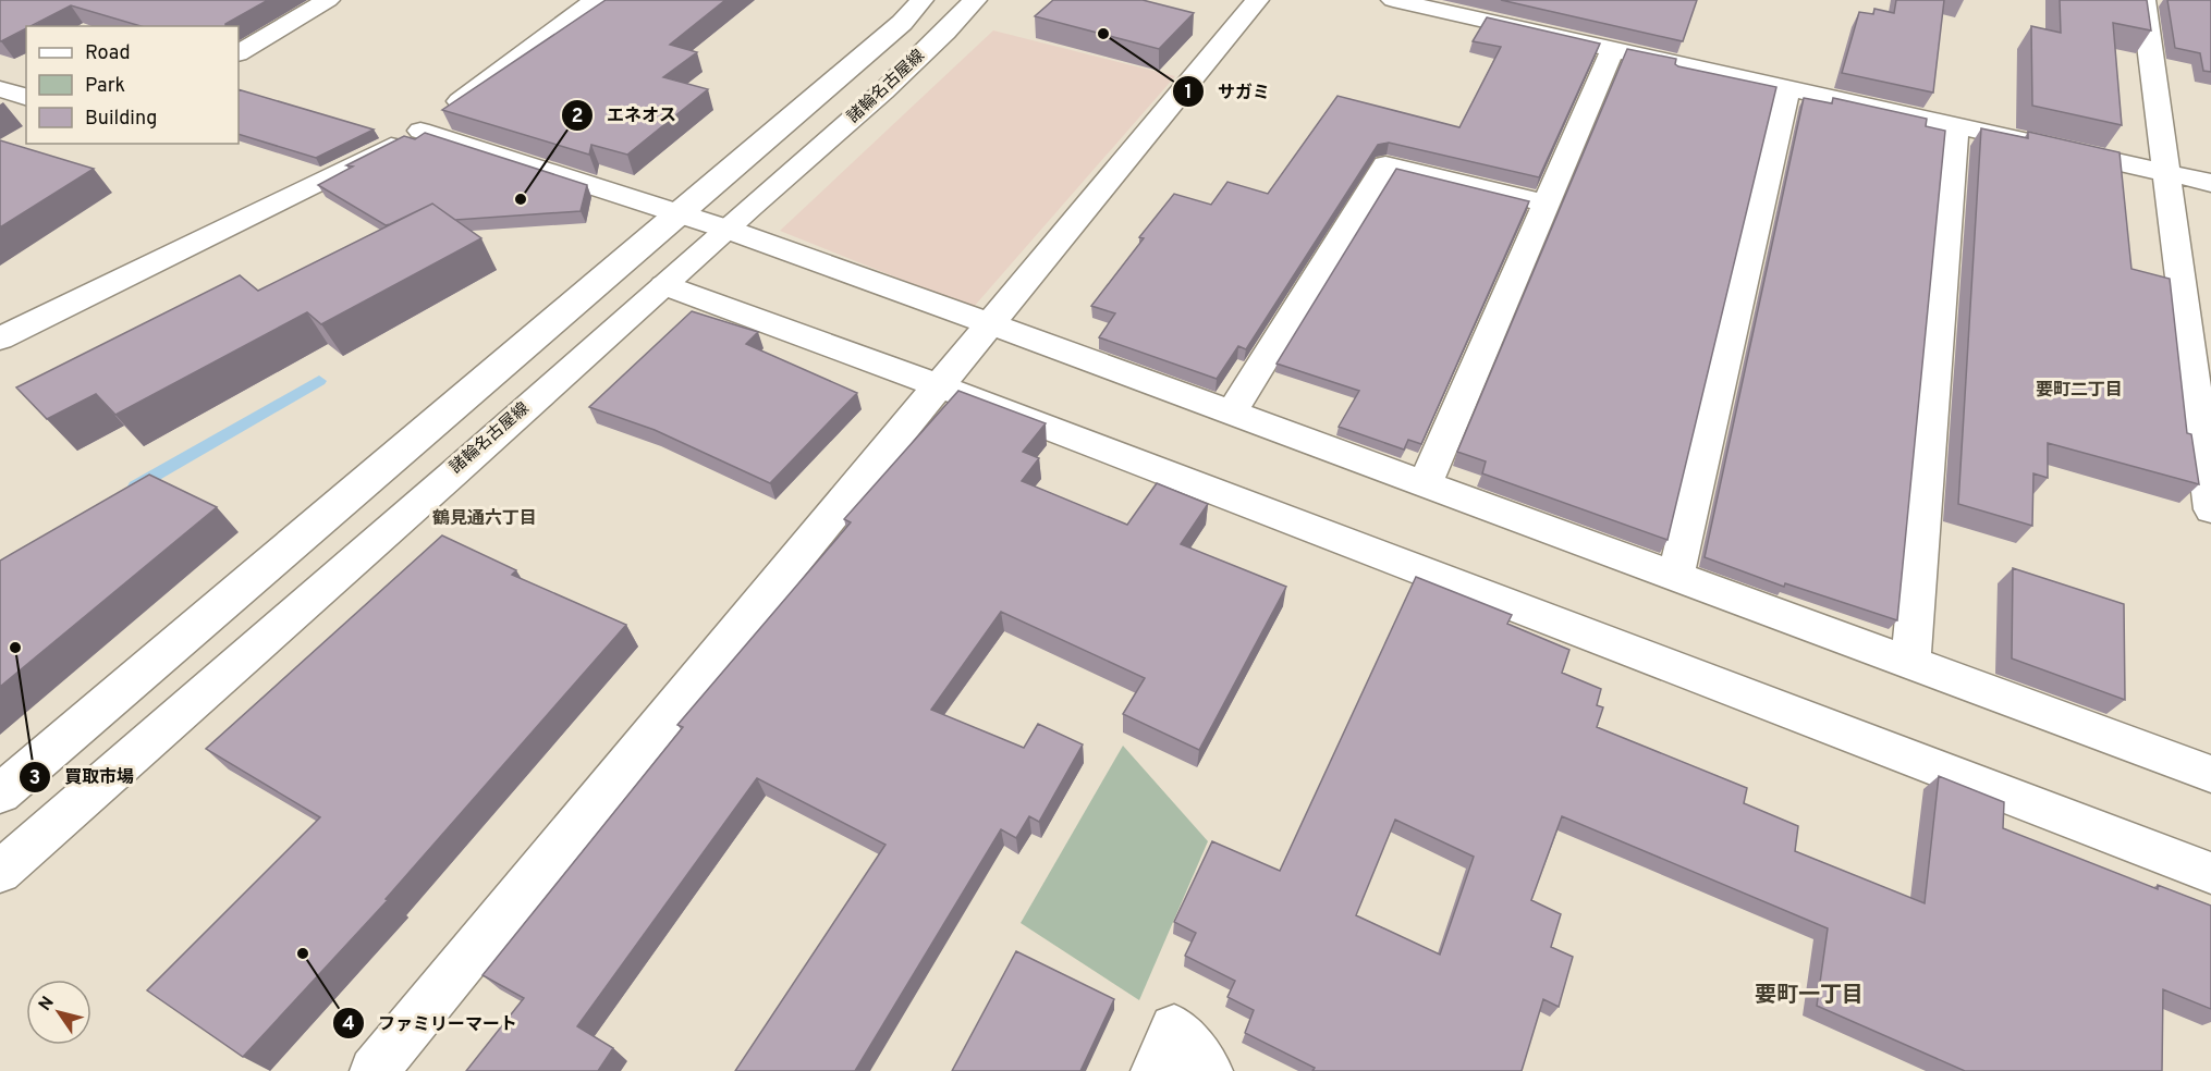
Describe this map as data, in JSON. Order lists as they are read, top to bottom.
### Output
{
  "streets": {
    "street": ["諸輪名古屋線"]
  },
  "districts": ["要町二丁目", "鶴見通六丁目", "要町一丁目"],
  "places": [
    "サガミ",
    "エネオス",
    "買取市場",
    "ファミリーマート"
  ],
  "legend": ["Road", "Park", "Building"],
  "north": "top left"
}
